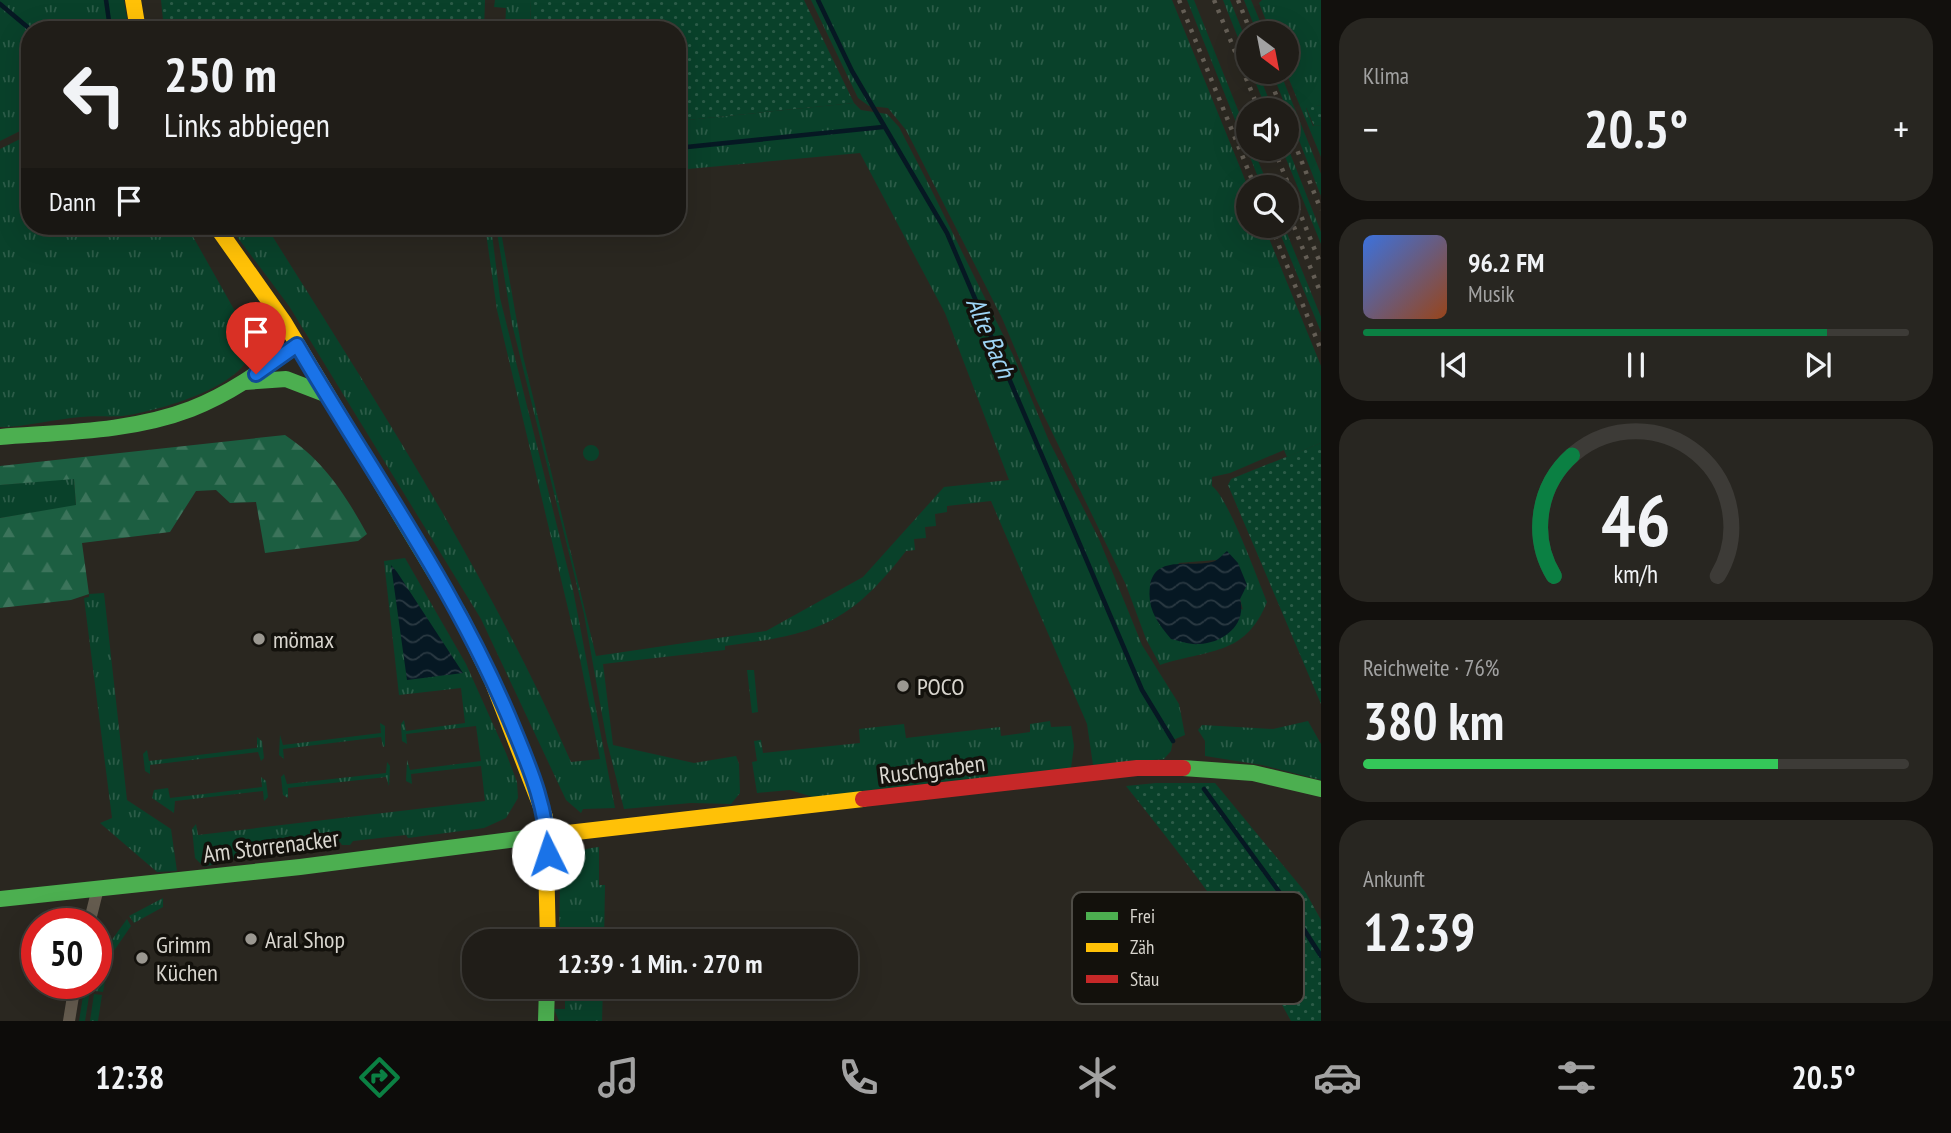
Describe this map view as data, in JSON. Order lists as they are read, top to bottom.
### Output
{
  "streets": {
    "street": ["Ruschgraben", "Am Storrenacker"]
  },
  "crossings": [
    ["Ruschgraben", "Am Storrenacker"]
  ],
  "water": ["Alte Bach"],
  "places": [
    "mömax",
    "POCO",
    "Aral Shop",
    "Grimm Küchen"
  ],
  "legend": ["Frei", "Zäh", "Stau"],
  "north": "bottom right",
  "page": {
    "tile": [
      "Klima",
      ["Reichweite · 76%", "380 km"],
      ["Ankunft", "12:39"]
    ],
    "turn": ["250 m", "Links abbiegen"],
    "heat": ["−", "20.5°", "+"],
    "then": "Dann",
    "song": ["96.2 FM", "Musik"],
    "limit": "50",
    "trip": "12:39 · 1 Min. · 270 m",
    "tabs": ["12:38", "20.5°"],
    "gauge": ["46", "km/h"]
  }
}
